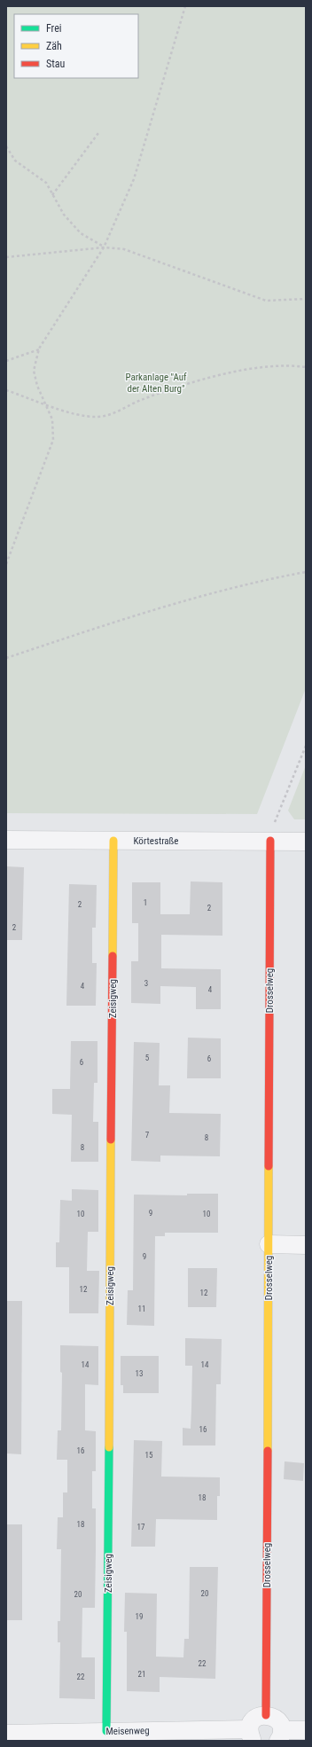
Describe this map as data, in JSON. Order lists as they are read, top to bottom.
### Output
{
  "streets": {
    "street": [
      "Körtestraße",
      "Drosselweg",
      "Zeisigweg",
      "Meisenweg"
    ]
  },
  "crossings": [
    ["Körtestraße", "Drosselweg"],
    ["Körtestraße", "Zeisigweg"],
    ["Drosselweg", "Meisenweg"],
    ["Zeisigweg", "Meisenweg"]
  ],
  "parks": ["Parkanlage \"Auf der Alten Burg\""],
  "house_numbers": [
    "1",
    "2",
    "2",
    "2",
    "3",
    "4",
    "4",
    "5",
    "6",
    "6",
    "7",
    "8",
    "8",
    "9",
    "10",
    "10",
    "9",
    "12",
    "12",
    "11",
    "14",
    "14",
    "13",
    "16",
    "16",
    "15",
    "18",
    "18",
    "17",
    "20",
    "20",
    "19",
    "22",
    "21",
    "22"
  ],
  "legend": ["Frei", "Zäh", "Stau"]
}
